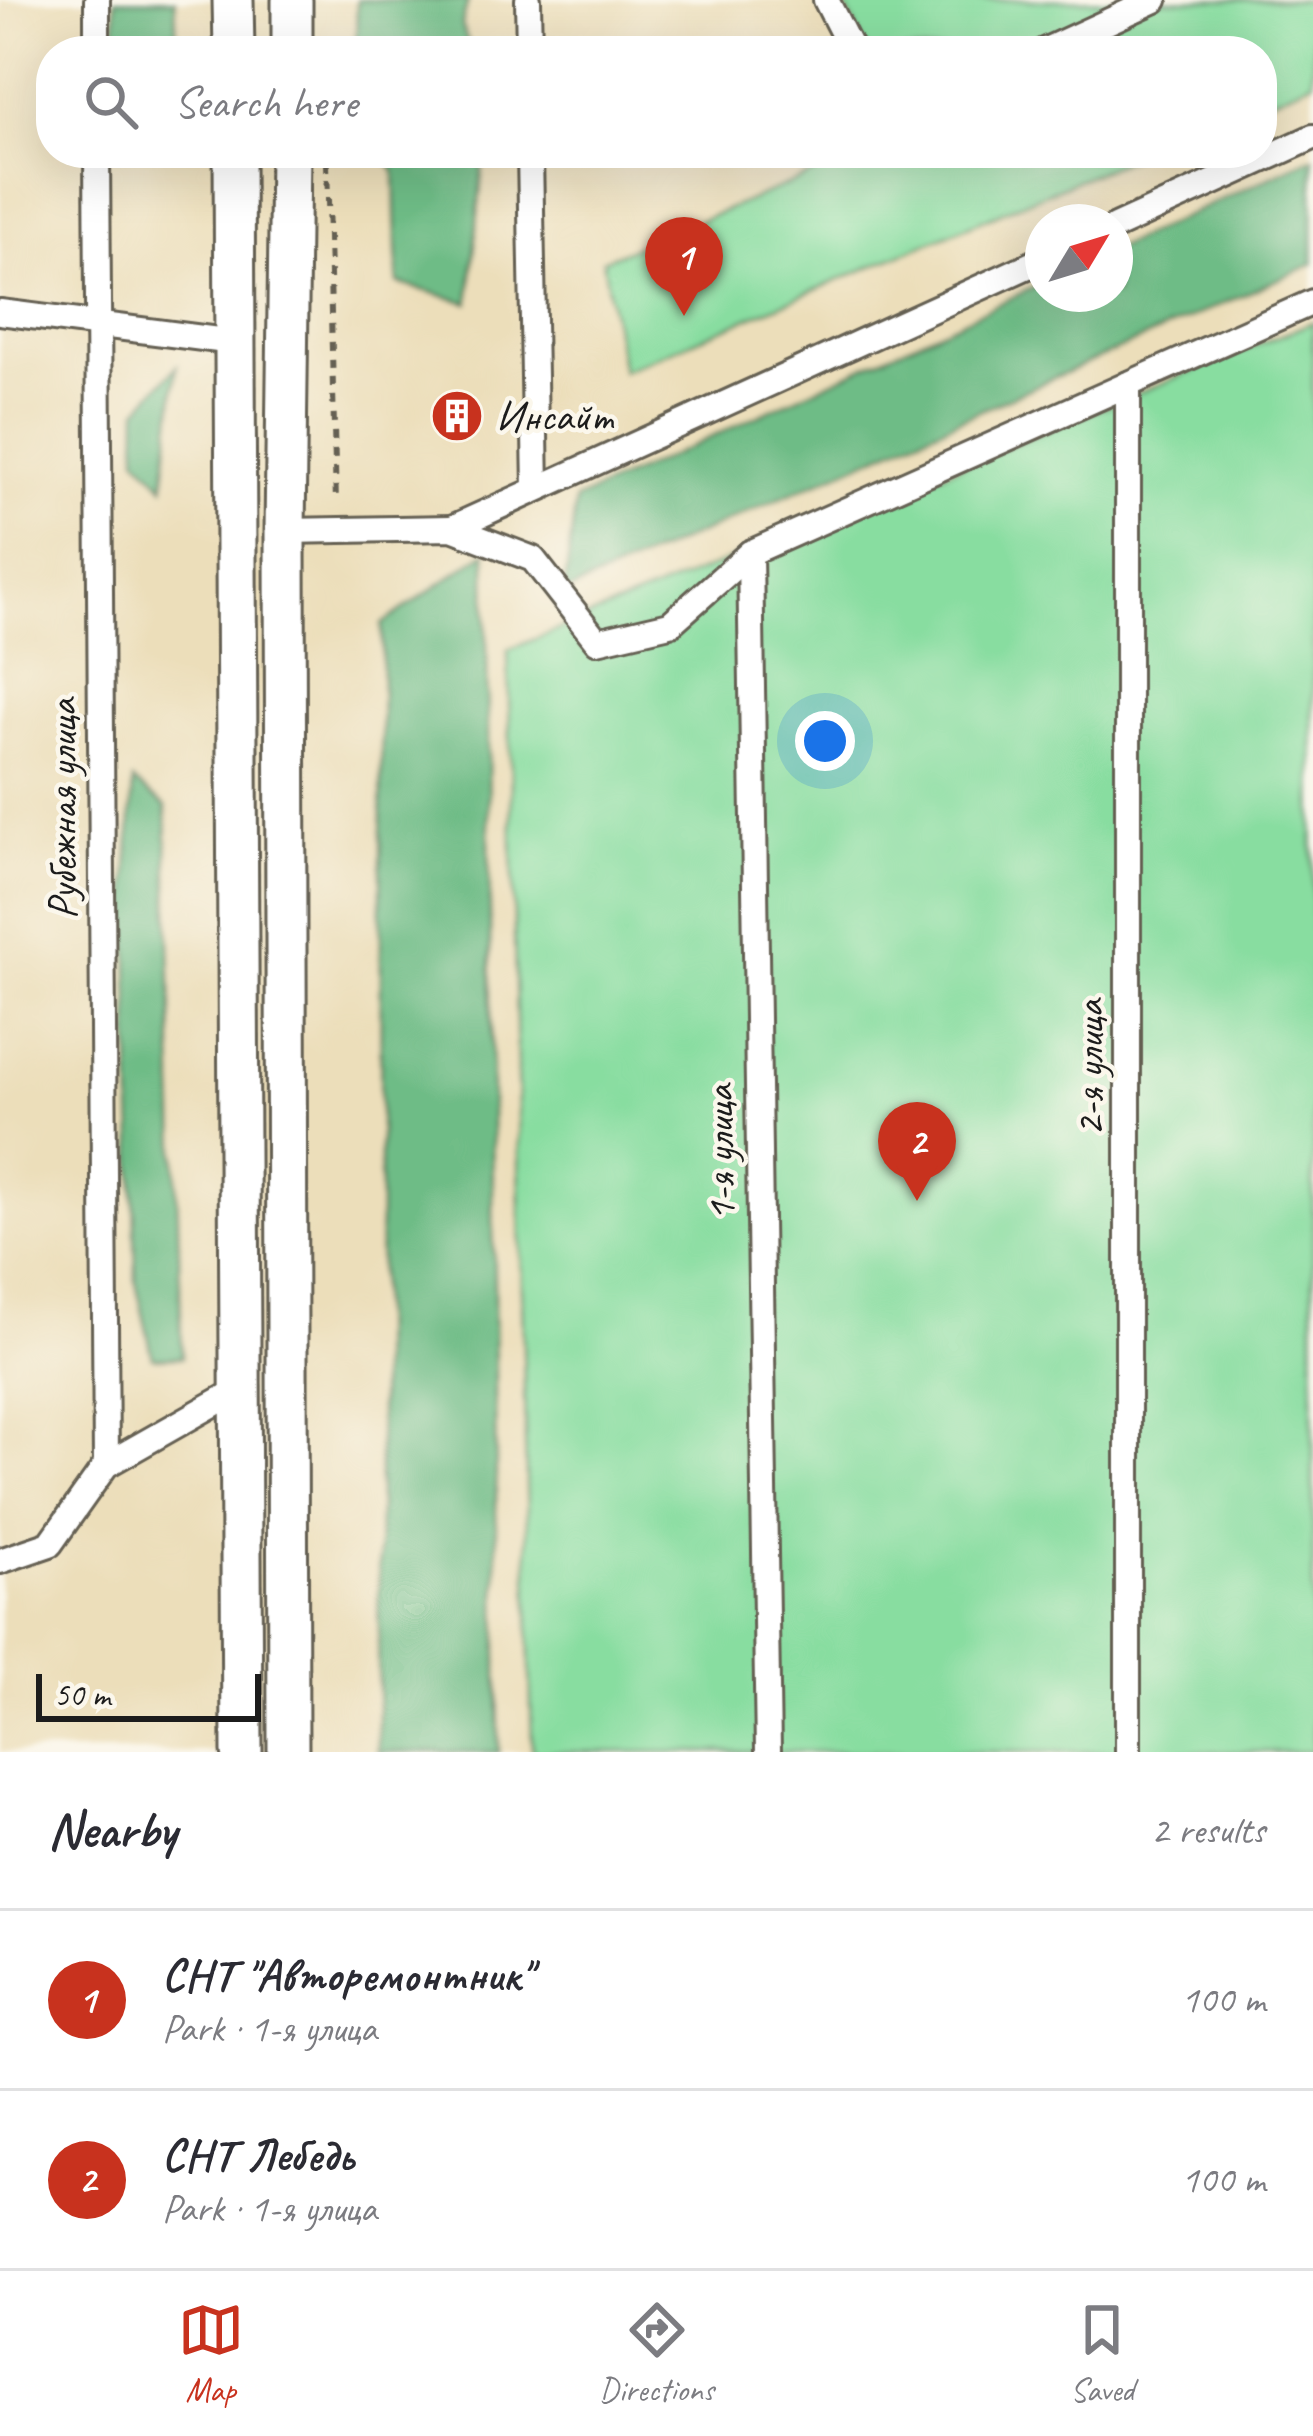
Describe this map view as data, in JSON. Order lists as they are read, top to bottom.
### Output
{
  "streets": {
    "street": ["Рубежная улица", "2-я улица", "1-я улица"]
  },
  "places": {
    "building": ["Инсайт"]
  },
  "scale_bar": "50 m",
  "north": "top right",
  "page": {
    "search": "Search here",
    "pins": ["1", "2"],
    "scale": "50 m",
    "heading": ["Nearby", "2 results"],
    "list": [
      {
        "mark": "1",
        "name": "СНТ \"Авторемонтник\"",
        "note": "Park · 1-я улица",
        "value": "100 m"
      },
      {
        "mark": "2",
        "name": "СНТ Лебедь",
        "note": "Park · 1-я улица",
        "value": "100 m"
      }
    ],
    "nav": ["Map", "Directions", "Saved"]
  }
}
